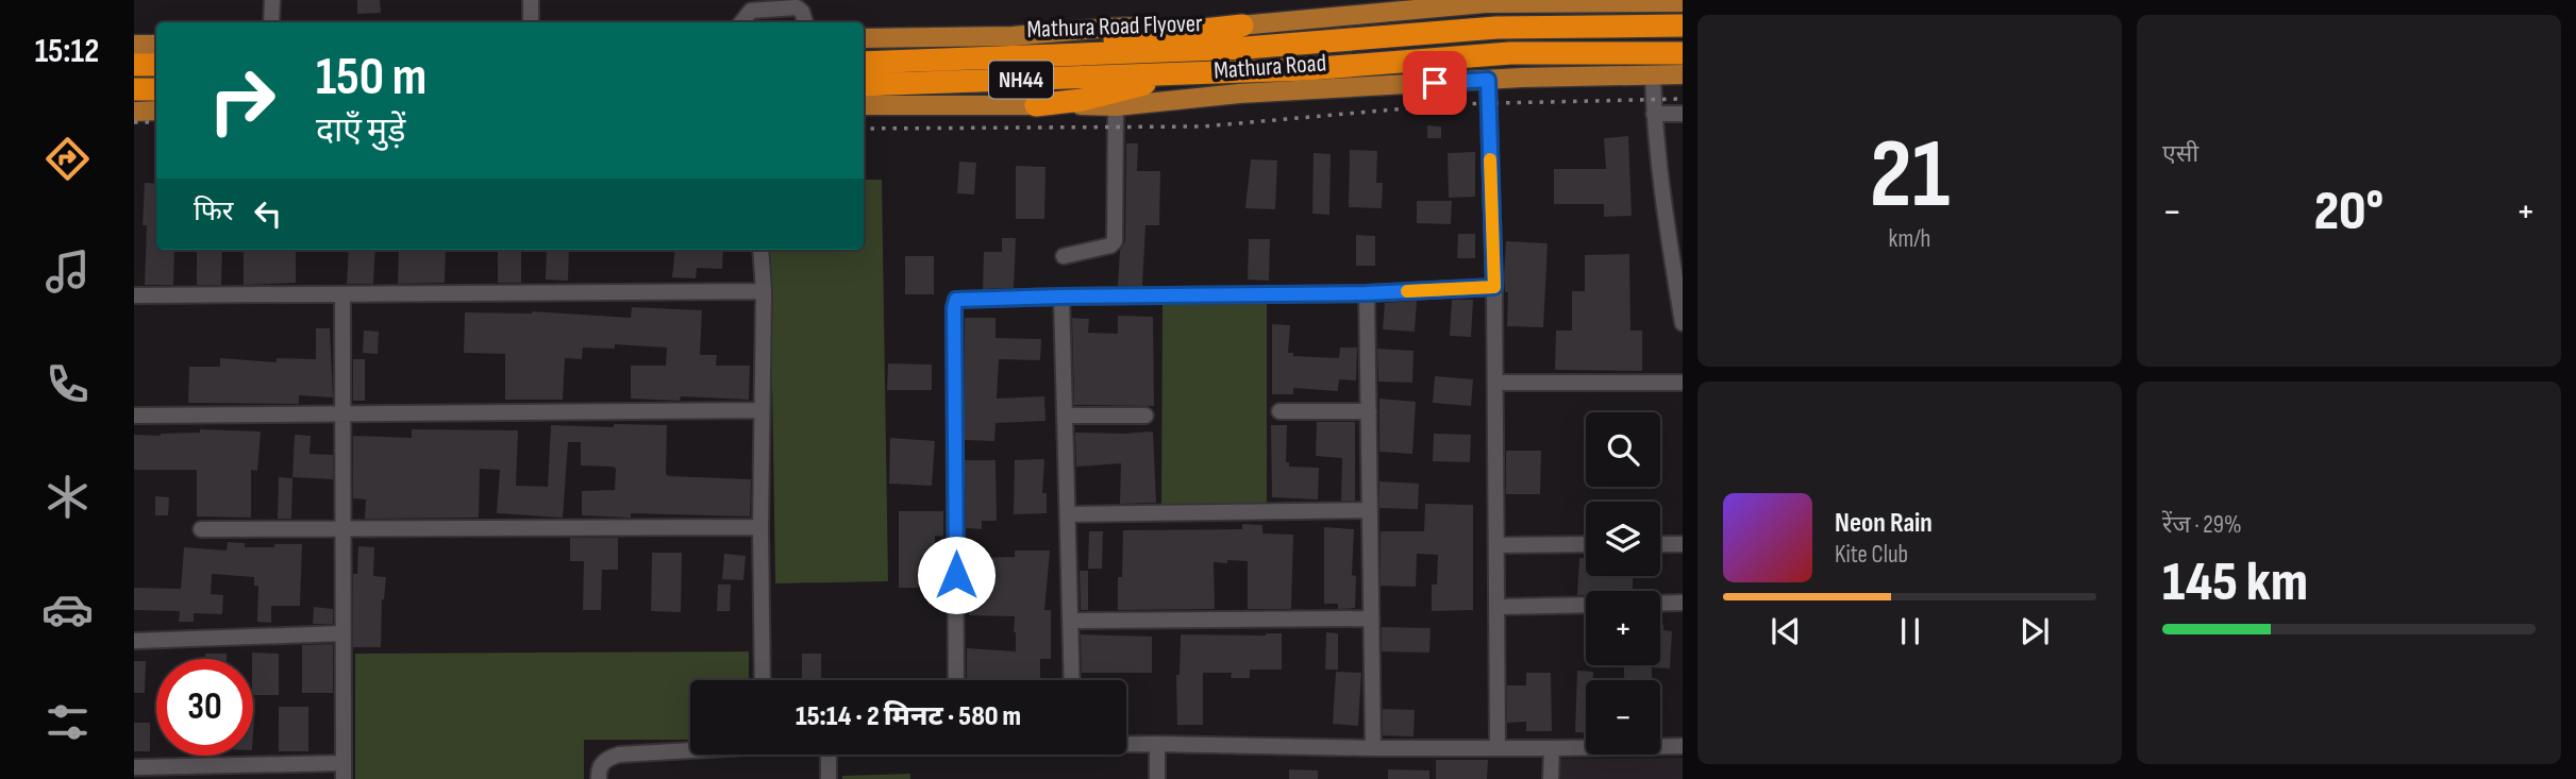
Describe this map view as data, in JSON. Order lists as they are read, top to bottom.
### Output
{
  "streets": {
    "highway": ["Mathura Road Flyover", "Mathura Road", "NH44"]
  },
  "crossings": [
    ["Mathura Road Flyover", "Mathura Road"]
  ],
  "page": {
    "tabs": "15:12",
    "tile": [
      ["21", "km/h"],
      "एसी",
      ["रेंज · 29%", "145 km"]
    ],
    "turn": ["150 m", "दाएँ मुड़ें"],
    "then": "फिर",
    "heat": ["−", "20°", "+"],
    "map_buttons": ["+", "−"],
    "song": ["Neon Rain", "Kite Club"],
    "limit": "30",
    "trip": "15:14 · 2 मिनट · 580 m"
  }
}
